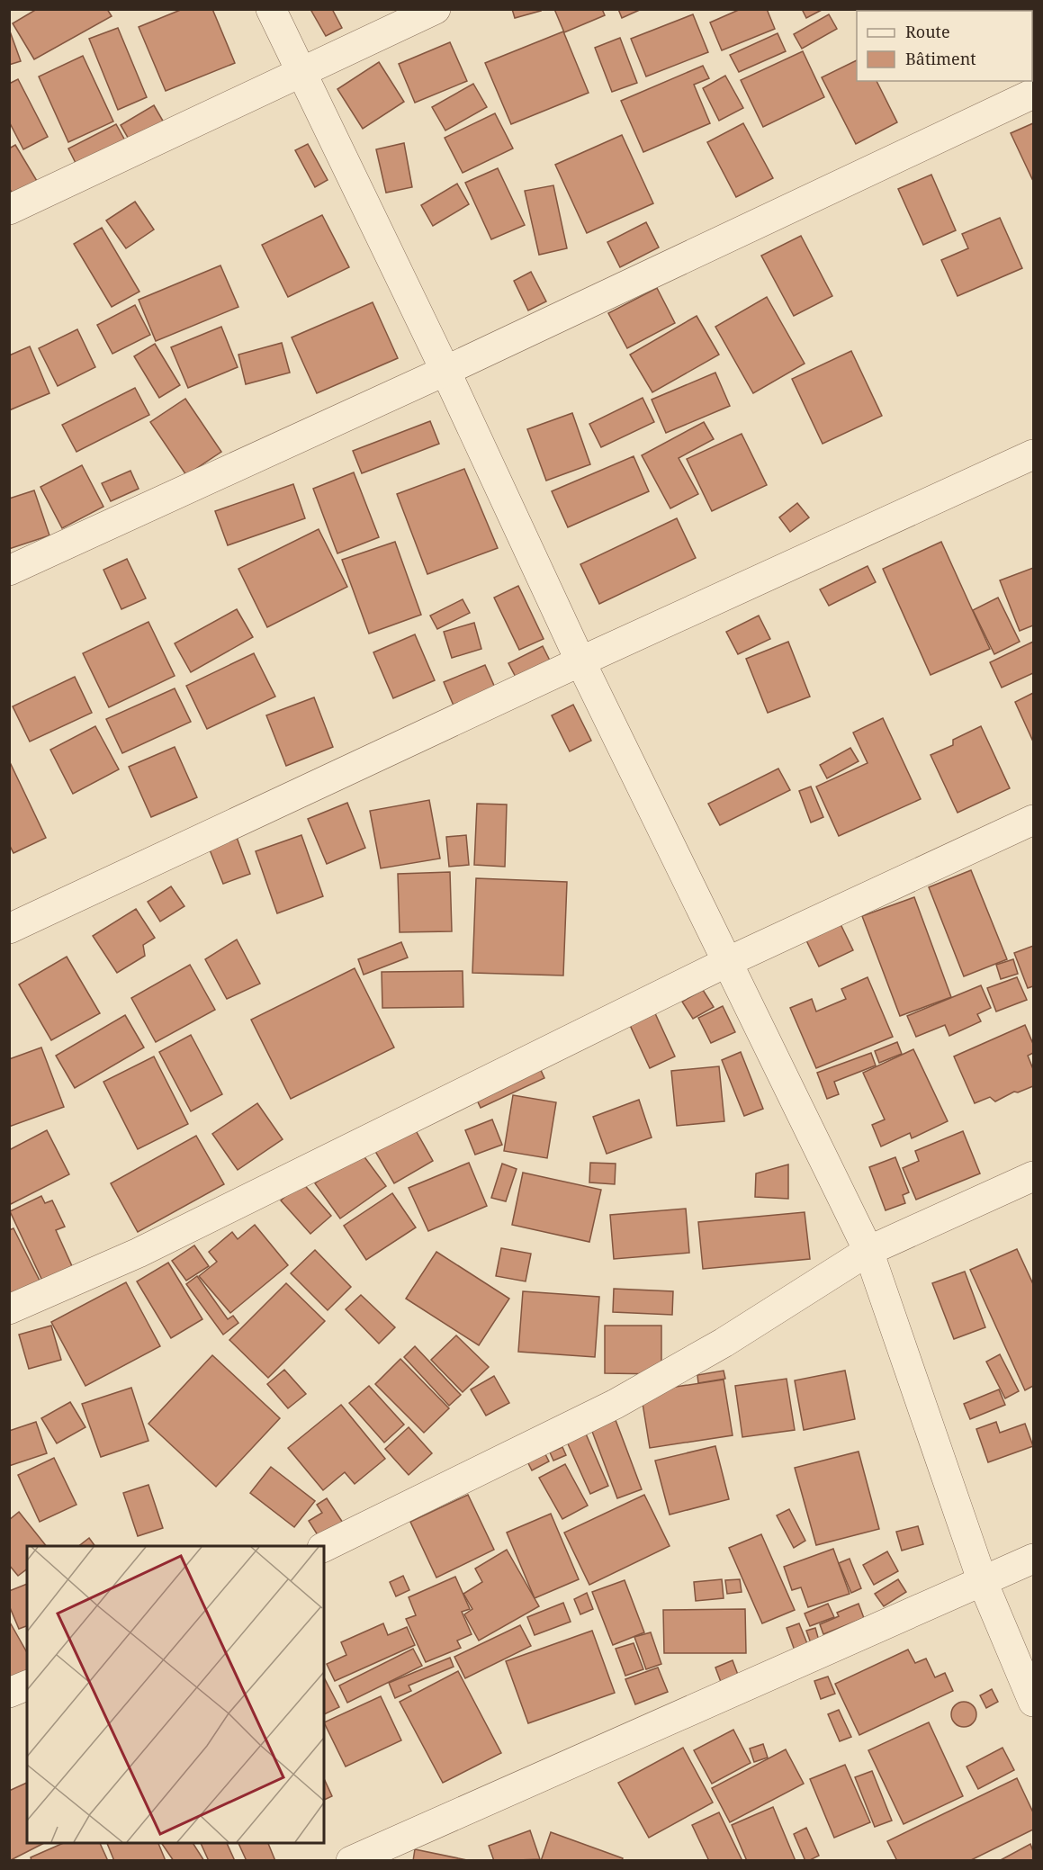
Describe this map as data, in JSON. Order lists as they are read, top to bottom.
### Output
{
  "legend": ["Route", "Bâtiment"]
}
